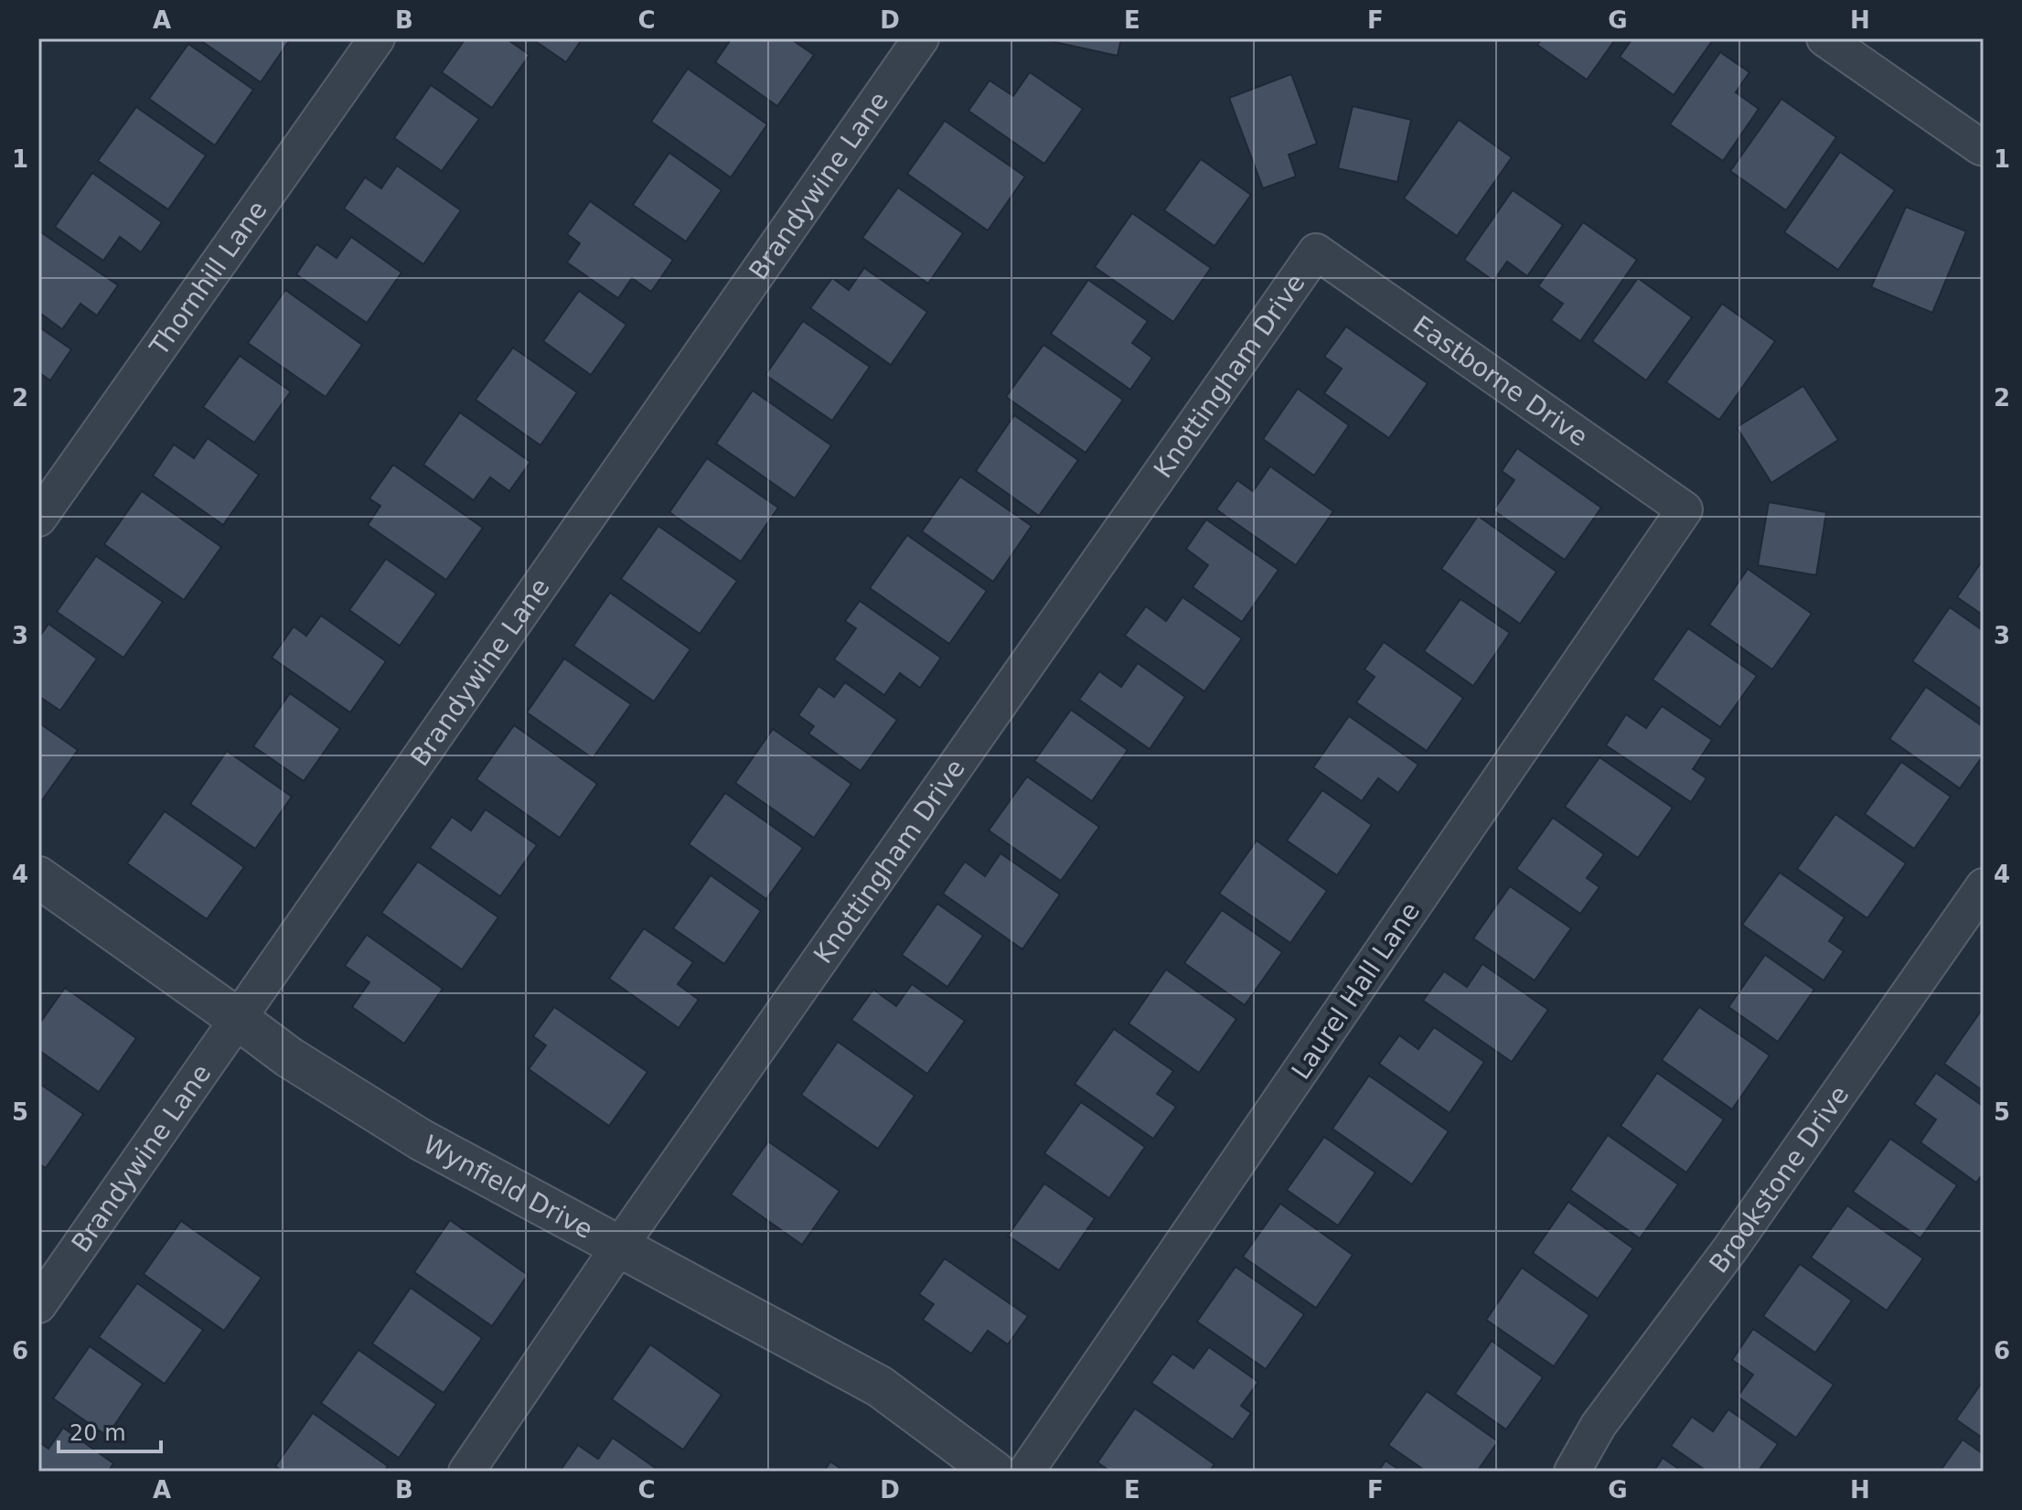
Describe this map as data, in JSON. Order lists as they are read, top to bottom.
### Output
{
  "streets": {
    "street": [
      "Brandywine Lane",
      "Thornhill Lane",
      "Knottingham Drive",
      "Eastborne Drive",
      "Laurel Hall Lane",
      "Brookstone Drive",
      "Wynfield Drive"
    ]
  },
  "crossings": [
    ["Brandywine Lane", "Wynfield Drive"],
    ["Knottingham Drive", "Eastborne Drive"],
    ["Knottingham Drive", "Wynfield Drive"],
    ["Eastborne Drive", "Laurel Hall Lane"]
  ],
  "scale_bar": "20 m",
  "grid": {
    "columns": [
      "A",
      "B",
      "C",
      "D",
      "E",
      "F",
      "G",
      "H"
    ],
    "rows": [
      "1",
      "2",
      "3",
      "4",
      "5",
      "6"
    ]
  }
}
